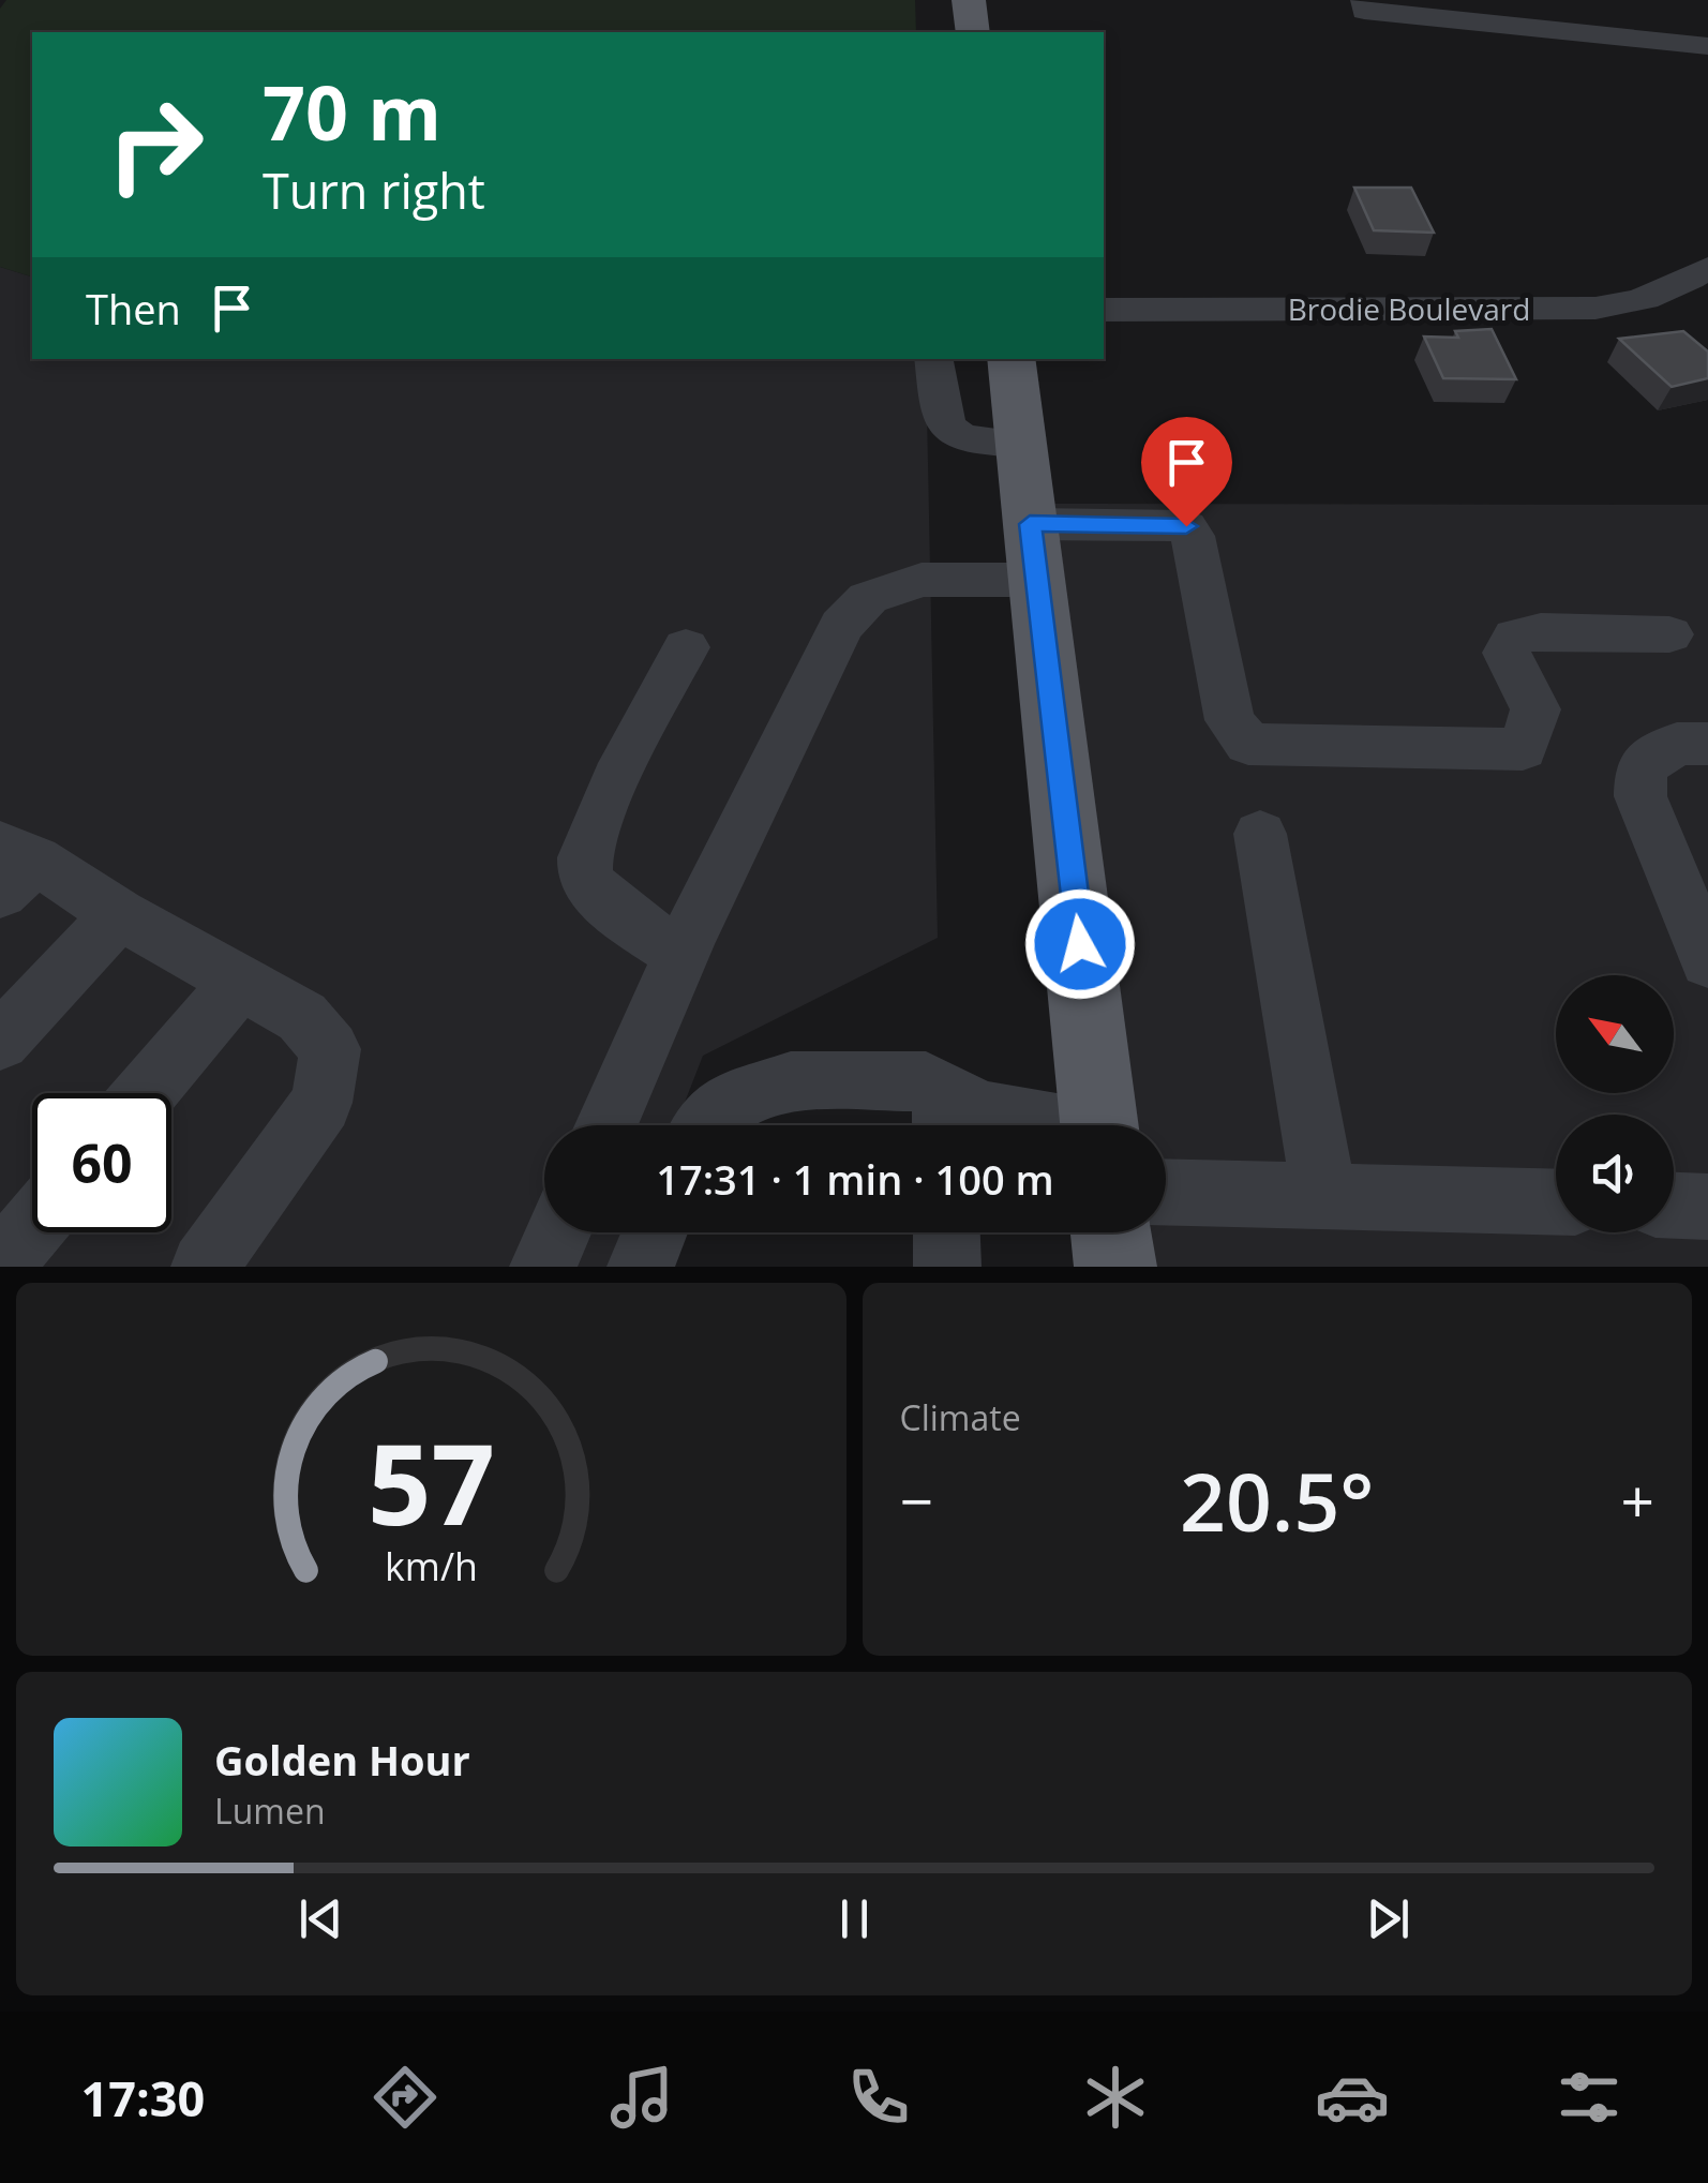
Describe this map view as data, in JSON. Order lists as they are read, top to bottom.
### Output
{
  "streets": {
    "street": ["Brodie Boulevard"]
  },
  "north": "top left",
  "page": {
    "turn": ["70 m", "Turn right"],
    "then": "Then",
    "limit": "60",
    "trip": "17:31 · 1 min · 100 m",
    "tile": "Climate",
    "heat": ["−", "20.5°", "+"],
    "song": ["Golden Hour", "Lumen"],
    "tabs": "17:30",
    "gauge": ["57", "km/h"]
  }
}
